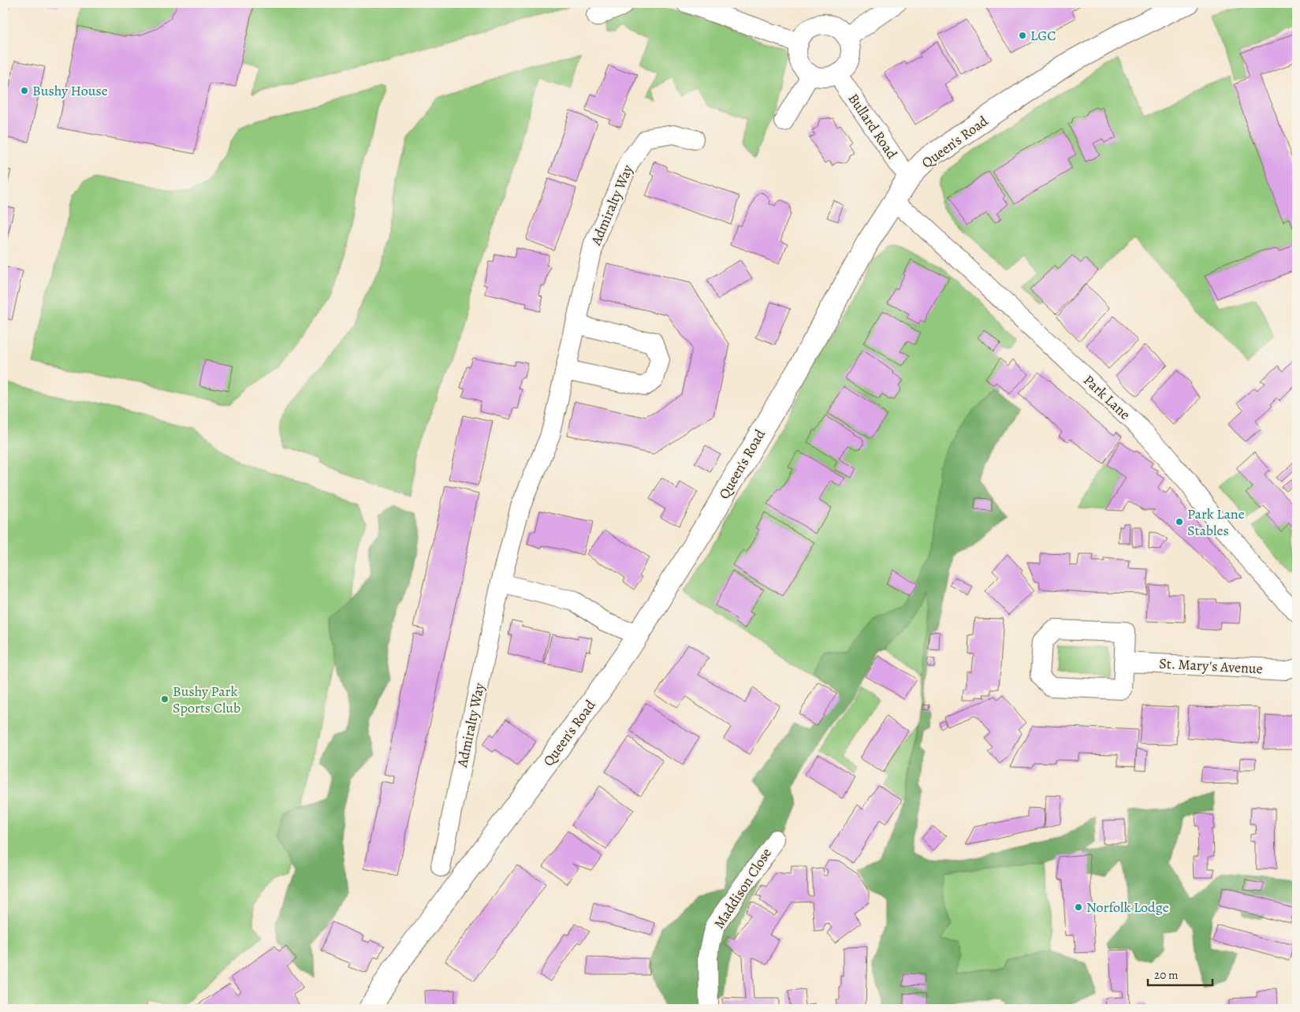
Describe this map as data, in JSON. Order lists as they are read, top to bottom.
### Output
{
  "streets": {
    "main road": ["Queen's Road"],
    "street": [
      "Bullard Road",
      "Admiralty Way",
      "Park Lane",
      "St. Mary's Avenue",
      "Maddison Close"
    ]
  },
  "crossings": [
    ["Bullard Road", "Queen's Road"],
    ["Queen's Road", "Park Lane"]
  ],
  "places": [
    "LGC",
    "Bushy House",
    "Park Lane Stables",
    "Bushy Park Sports Club",
    "Norfolk Lodge"
  ],
  "scale_bar": "20 m"
}
